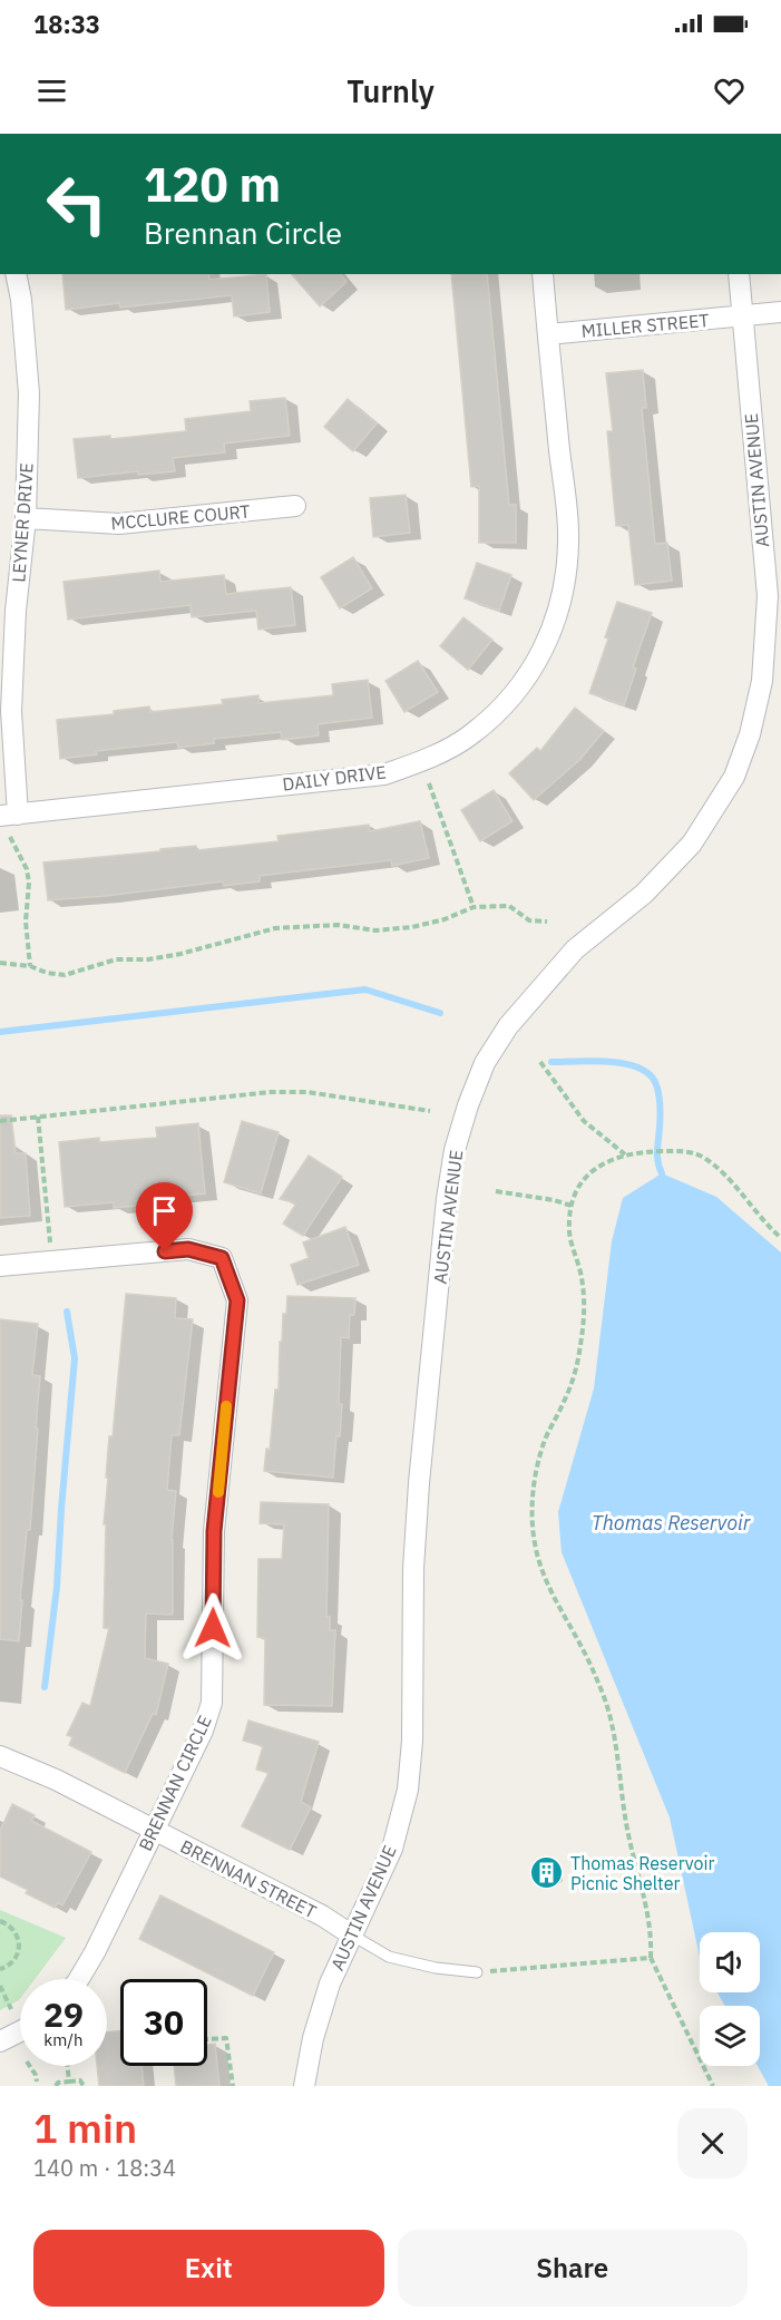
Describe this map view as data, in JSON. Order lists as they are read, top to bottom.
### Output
{
  "streets": {
    "street": [
      "MILLER STREET",
      "AUSTIN AVENUE",
      "MCCLURE COURT",
      "LEYNER DRIVE",
      "DAILY DRIVE",
      "BRENNAN CIRCLE",
      "BRENNAN STREET"
    ]
  },
  "crossings": [
    ["MILLER STREET", "AUSTIN AVENUE"],
    ["MILLER STREET", "DAILY DRIVE"],
    ["AUSTIN AVENUE", "BRENNAN STREET"],
    ["MCCLURE COURT", "LEYNER DRIVE"],
    ["LEYNER DRIVE", "DAILY DRIVE"],
    ["BRENNAN CIRCLE", "BRENNAN STREET"]
  ],
  "water": ["Thomas Reservoir"],
  "places": {
    "building": ["Thomas Reservoir Picnic Shelter"]
  },
  "page": {
    "status": "18:33",
    "header": "Turnly",
    "turn": ["120 m", "Brennan Circle"],
    "speed": "29 km/h",
    "limit": "30",
    "heading": ["1 min", "140 m · 18:34"],
    "buttons": ["Exit", "Share"]
  }
}
